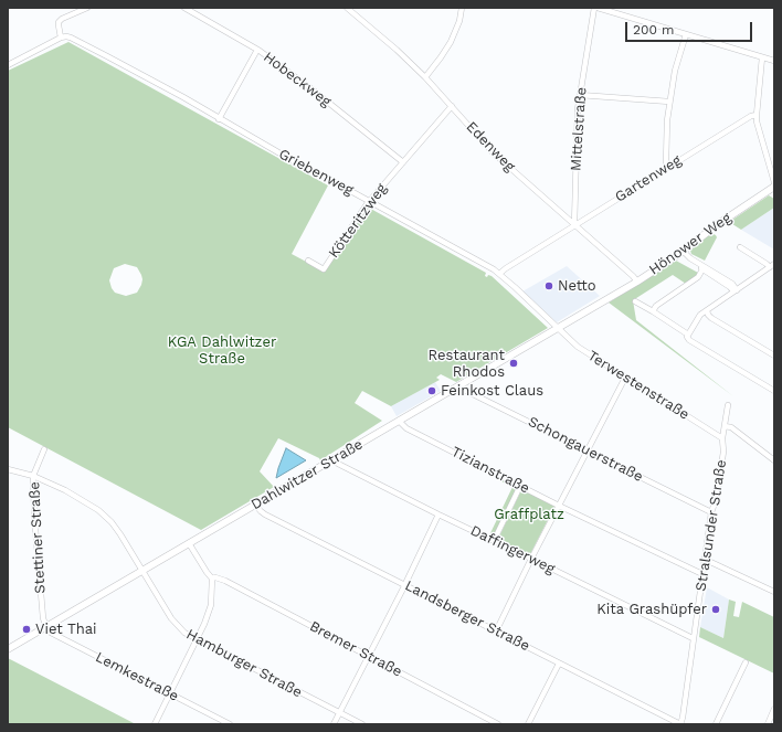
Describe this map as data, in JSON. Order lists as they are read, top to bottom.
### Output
{
  "streets": {
    "main road": ["Hönower Weg", "Dahlwitzer Straße"],
    "street": [
      "Hobeckweg",
      "Mittelstraße",
      "Edenweg",
      "Griebenweg",
      "Gartenweg",
      "Kötteritzweg",
      "Terwestenstraße",
      "Schongauerstraße",
      "Tizianstraße",
      "Stralsunder Straße",
      "Stettiner Straße",
      "Daffingerweg",
      "Landsberger Straße",
      "Bremer Straße",
      "Hamburger Straße",
      "Lemkestraße"
    ]
  },
  "crossings": [
    ["Hobeckweg", "Kötteritzweg"],
    ["Mittelstraße", "Edenweg"],
    ["Mittelstraße", "Gartenweg"],
    ["Edenweg", "Gartenweg"],
    ["Edenweg", "Kötteritzweg"],
    ["Edenweg", "Hönower Weg"],
    ["Griebenweg", "Gartenweg"],
    ["Griebenweg", "Kötteritzweg"],
    ["Griebenweg", "Terwestenstraße"],
    ["Griebenweg", "Dahlwitzer Straße"],
    ["Hönower Weg", "Dahlwitzer Straße"],
    ["Terwestenstraße", "Dahlwitzer Straße"],
    ["Terwestenstraße", "Stralsunder Straße"],
    ["Schongauerstraße", "Dahlwitzer Straße"],
    ["Schongauerstraße", "Stralsunder Straße"],
    ["Tizianstraße", "Dahlwitzer Straße"],
    ["Tizianstraße", "Stralsunder Straße"],
    ["Dahlwitzer Straße", "Stettiner Straße"],
    ["Dahlwitzer Straße", "Daffingerweg"],
    ["Dahlwitzer Straße", "Landsberger Straße"],
    ["Dahlwitzer Straße", "Hamburger Straße"],
    ["Dahlwitzer Straße", "Lemkestraße"],
    ["Stralsunder Straße", "Daffingerweg"],
    ["Stralsunder Straße", "Landsberger Straße"],
    ["Stettiner Straße", "Hamburger Straße"],
    ["Stettiner Straße", "Lemkestraße"]
  ],
  "parks": ["KGA Dahlwitzer Straße", "Graffplatz"],
  "places": [
    "Netto",
    "Restaurant Rhodos",
    "Feinkost Claus",
    "Kita Grashüpfer",
    "Viet Thai"
  ],
  "scale_bar": "200 m"
}
